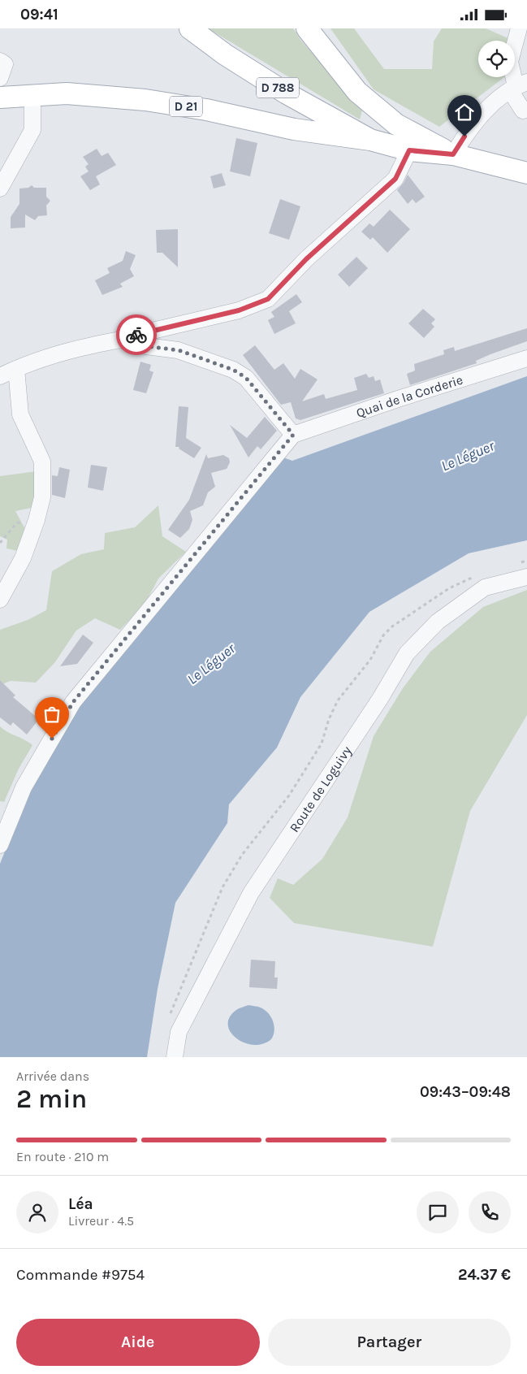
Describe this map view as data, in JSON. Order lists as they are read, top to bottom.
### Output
{
  "streets": {
    "main road": ["D 788", "D 21"],
    "street": ["Quai de la Corderie", "Route de Loguivy"]
  },
  "crossings": [
    ["D 788", "D 21"]
  ],
  "water": ["Le Léguer"],
  "page": {
    "status": "09:41",
    "heading": ["2 min", "Arrivée dans", "09:43–09:48"],
    "panel": [
      "Léa",
      "Livreur · 4.5",
      "Commande #9754",
      "24.37 €"
    ],
    "bar": "En route · 210 m",
    "buttons": ["Aide", "Partager"]
  }
}
